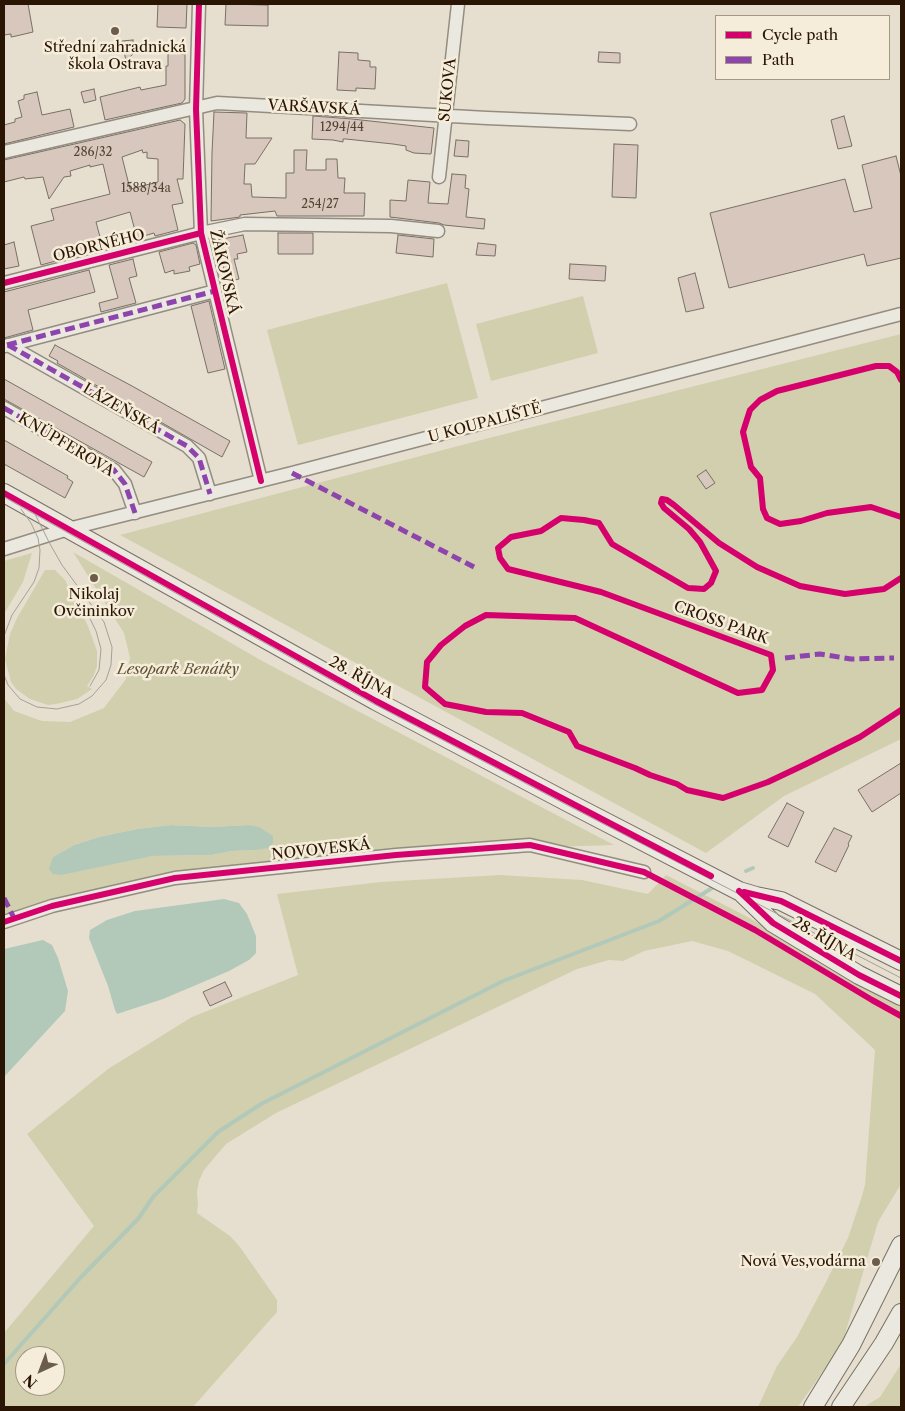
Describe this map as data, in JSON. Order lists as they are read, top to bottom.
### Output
{
  "streets": {
    "main road": ["28. ŘÍJNA"],
    "street": [
      "SUKOVA",
      "VARŠAVSKÁ",
      "OBORNÉHO",
      "ŽÁKOVSKÁ",
      "LÁZEŇSKÁ",
      "U KOUPALIŠTĚ",
      "KNÜPFEROVA",
      "NOVOVESKÁ"
    ],
    "cycle path": ["CROSS PARK"]
  },
  "crossings": [
    ["SUKOVA", "VARŠAVSKÁ"],
    ["VARŠAVSKÁ", "ŽÁKOVSKÁ"],
    ["OBORNÉHO", "ŽÁKOVSKÁ"],
    ["ŽÁKOVSKÁ", "LÁZEŇSKÁ"],
    ["ŽÁKOVSKÁ", "U KOUPALIŠTĚ"],
    ["LÁZEŇSKÁ", "U KOUPALIŠTĚ"],
    ["U KOUPALIŠTĚ", "KNÜPFEROVA"],
    ["U KOUPALIŠTĚ", "28. ŘÍJNA"]
  ],
  "parks": ["Lesopark Benátky"],
  "places": ["Střední zahradnická škola Ostrava", "Nikolaj Ovčininkov", "Nová Ves,vodárna"],
  "house_numbers": [
    "1294/44",
    "286/32",
    "1588/34a",
    "254/27"
  ],
  "legend": ["Cycle path", "Path"],
  "north": "bottom left"
}
